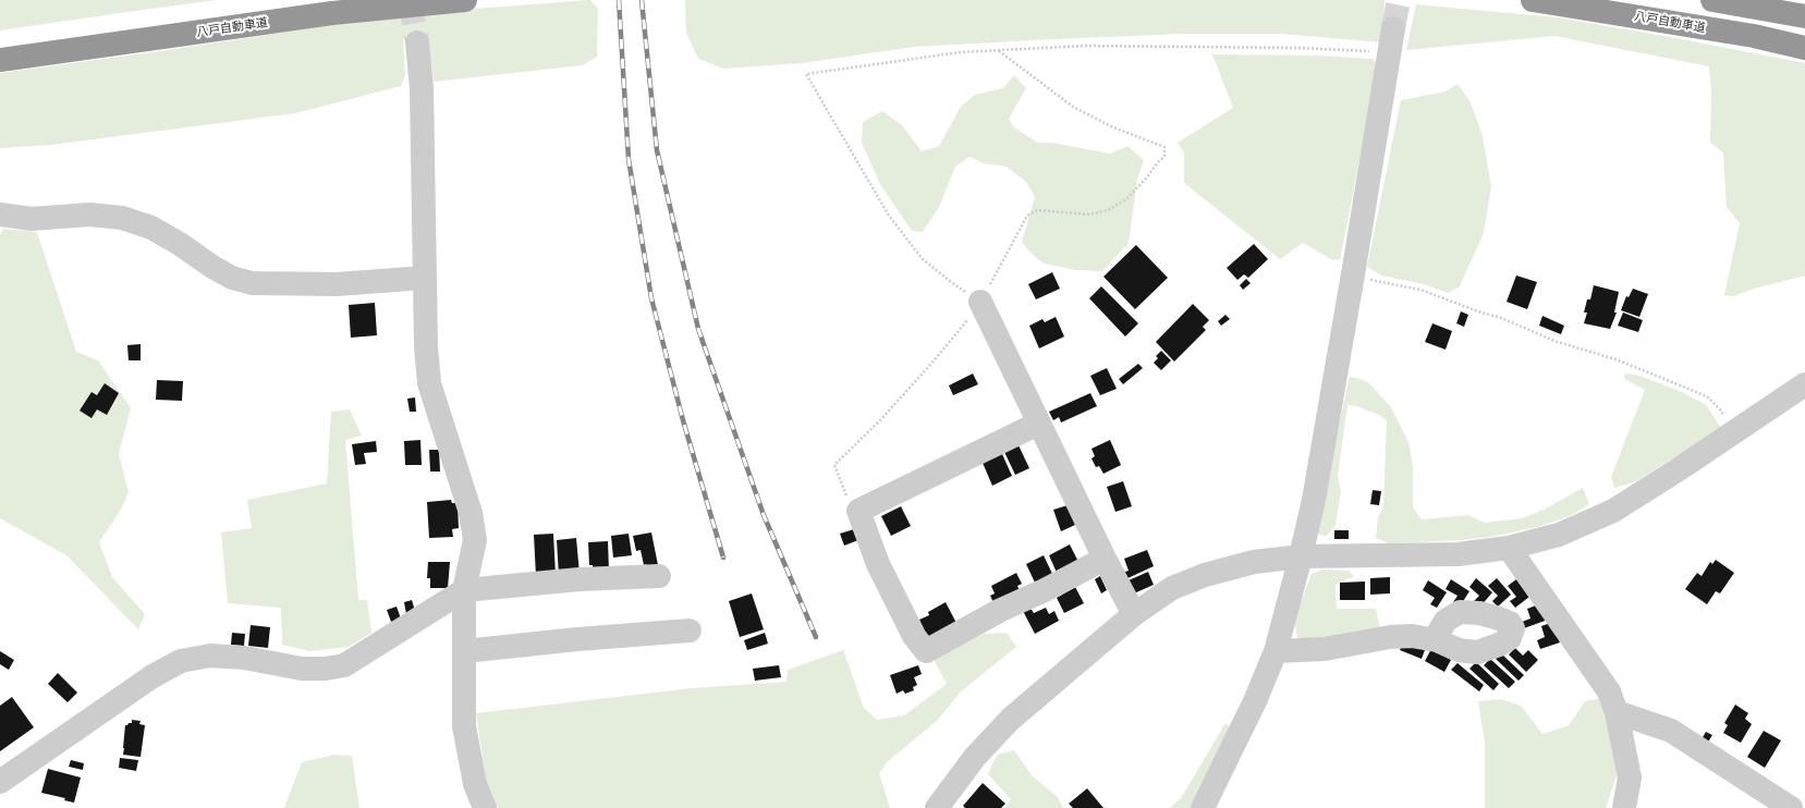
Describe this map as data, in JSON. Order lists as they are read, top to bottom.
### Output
{
  "streets": {
    "highway": ["八戸自動車道"]
  }
}
